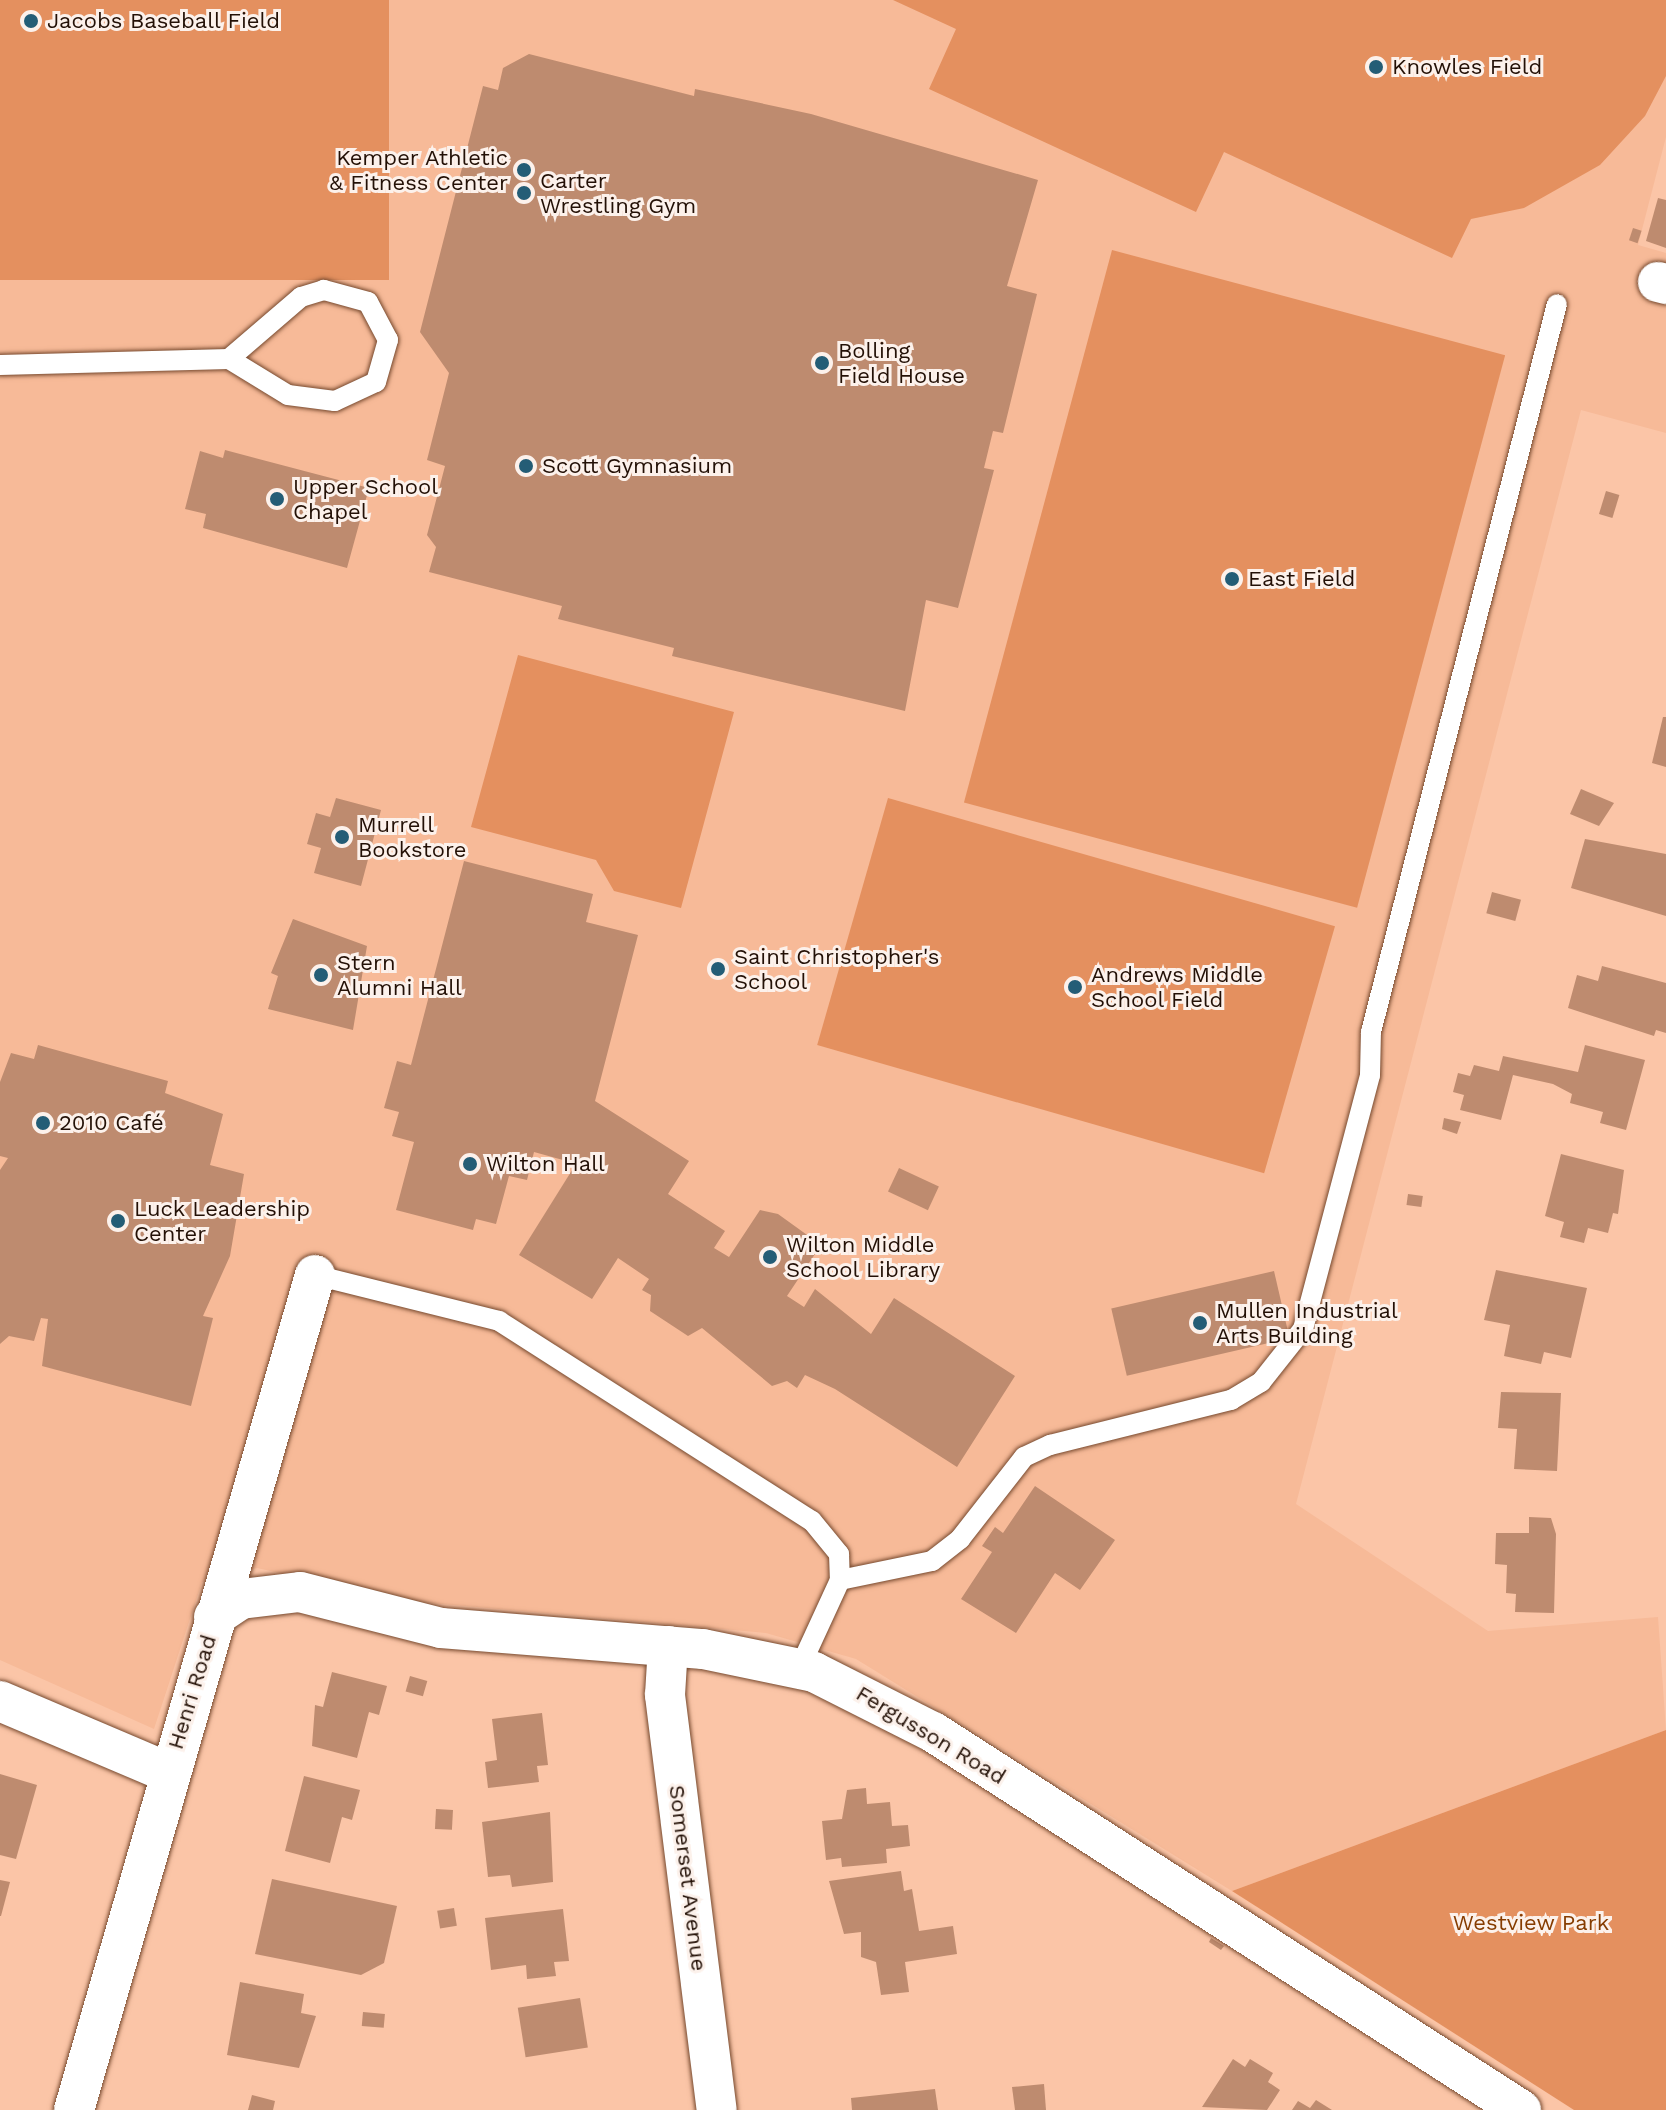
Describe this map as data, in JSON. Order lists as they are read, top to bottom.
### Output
{
  "streets": {
    "street": ["Henri Road", "Fergusson Road", "Somerset Avenue"]
  },
  "crossings": [
    ["Henri Road", "Fergusson Road"],
    ["Fergusson Road", "Somerset Avenue"]
  ],
  "parks": ["Westview Park"],
  "places": [
    "Jacobs Baseball Field",
    "Knowles Field",
    "Kemper Athletic & Fitness Center",
    "Carter Wrestling Gym",
    "Bolling Field House",
    "Scott Gymnasium",
    "Upper School Chapel",
    "East Field",
    "Murrell Bookstore",
    "Saint Christopher's School",
    "Stern Alumni Hall",
    "Andrews Middle School Field",
    "2010 Café",
    "Wilton Hall",
    "Luck Leadership Center",
    "Wilton Middle School Library",
    "Mullen Industrial Arts Building"
  ]
}
